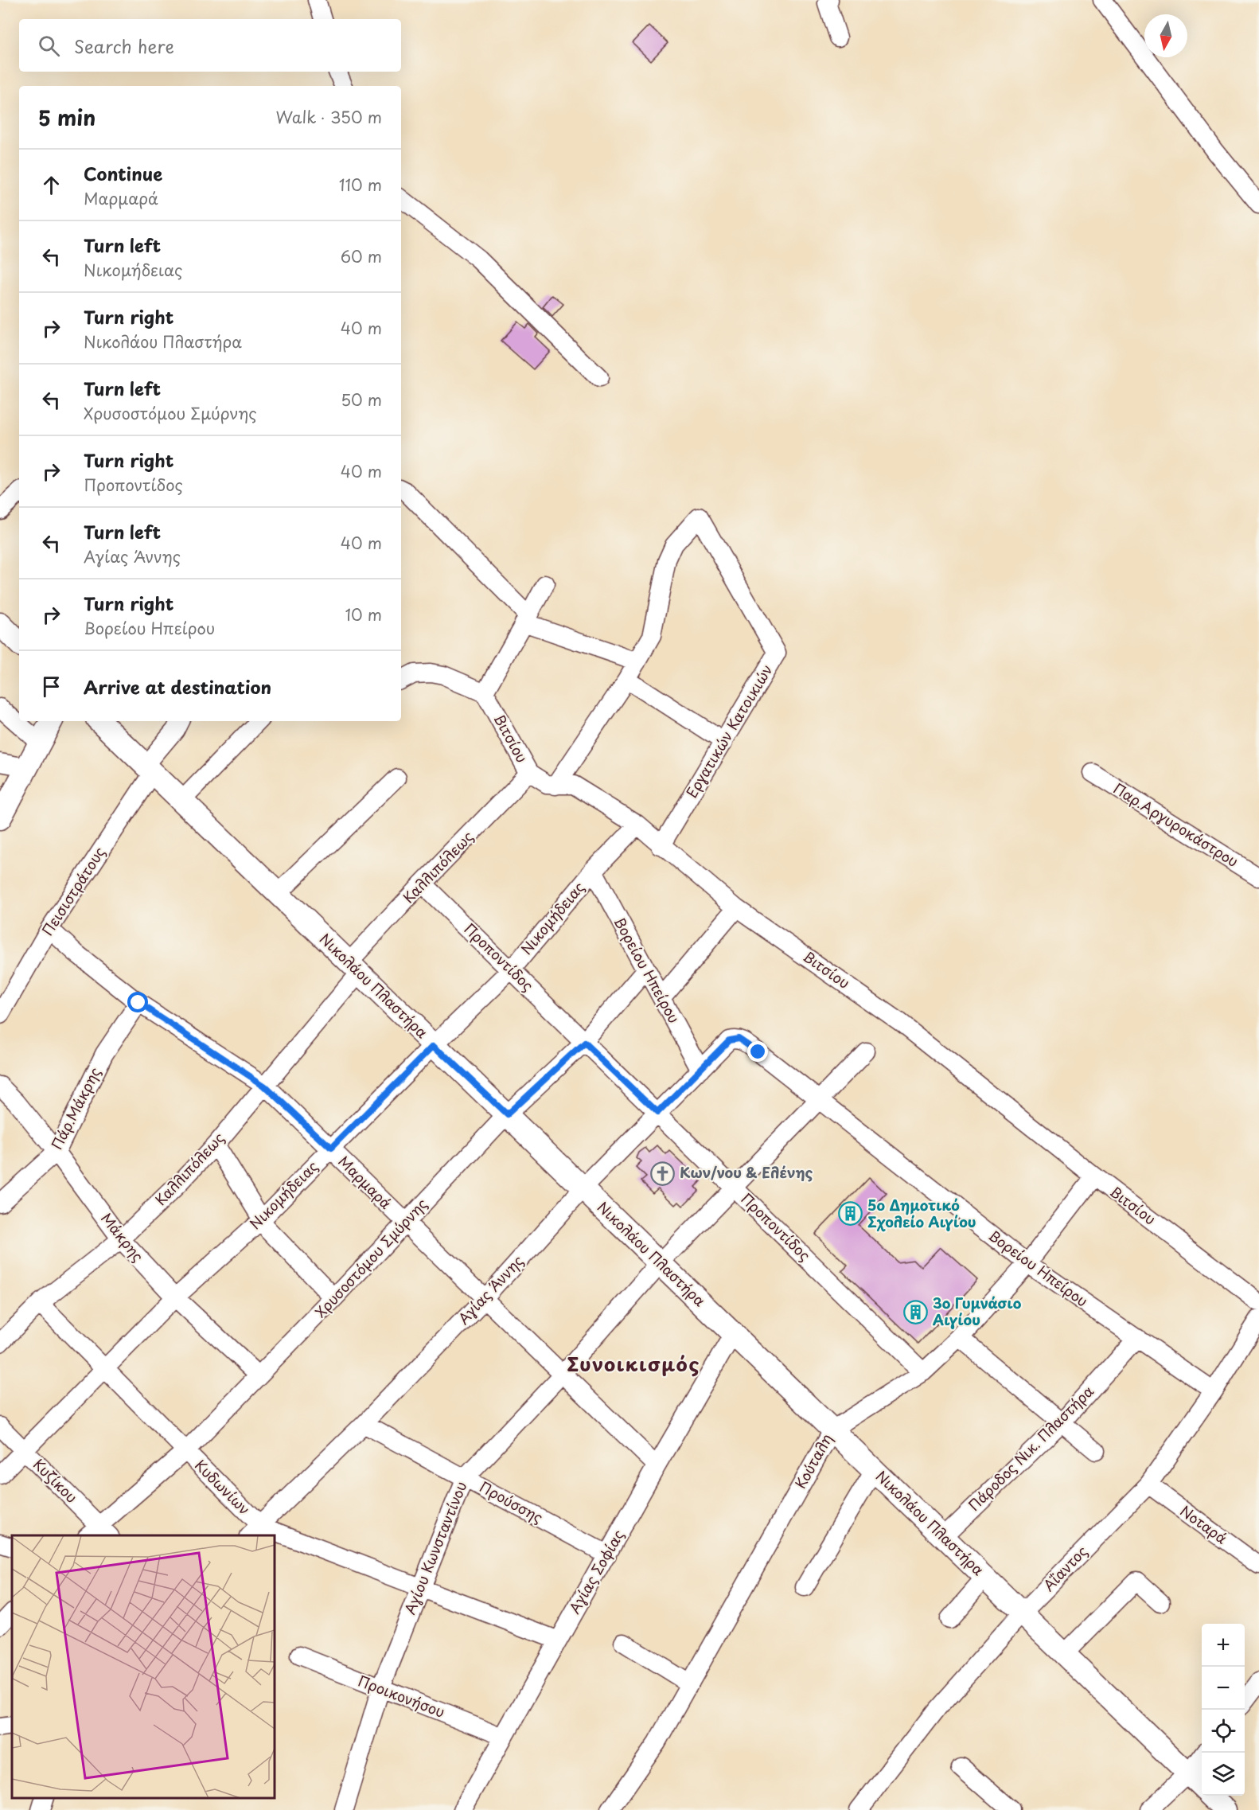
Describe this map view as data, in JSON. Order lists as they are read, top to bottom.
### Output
{
  "streets": {
    "main road": ["Νικολάου Πλαστήρα"],
    "street": [
      "Εργατικών Κατοικιών",
      "Βιτσίου",
      "Παρ.Αργυροκάστρου",
      "Καλλιπόλεως",
      "Πεισιστράτους",
      "Νικομήδειας",
      "Προποντίδος",
      "Βορείου Ηπείρου",
      "Πάρ.Μάκρης",
      "Μαρμαρά",
      "Μάκρης",
      "Χρυσοστόμου Σμύρνης",
      "Αγίας Άννης",
      "Πάροδος Νικ. Πλαστήρα",
      "Κούταλη",
      "Κυζίκου",
      "Κυδωνίων",
      "Προύσσης",
      "Νοταρά",
      "Αγίου Κωνσταντίνου",
      "Αΐαντος",
      "Αγίας Σοφίας",
      "Προικονήσου"
    ]
  },
  "crossings": [
    ["Εργατικών Κατοικιών", "Βιτσίου"],
    ["Βιτσίου", "Καλλιπόλεως"],
    ["Βιτσίου", "Νικομήδειας"],
    ["Βιτσίου", "Κούταλη"],
    ["Καλλιπόλεως", "Προποντίδος"],
    ["Καλλιπόλεως", "Νικολάου Πλαστήρα"],
    ["Καλλιπόλεως", "Μαρμαρά"],
    ["Καλλιπόλεως", "Μάκρης"],
    ["Καλλιπόλεως", "Κυδωνίων"],
    ["Πεισιστράτους", "Νικολάου Πλαστήρα"],
    ["Πεισιστράτους", "Μαρμαρά"],
    ["Νικομήδειας", "Προποντίδος"],
    ["Νικομήδειας", "Βορείου Ηπείρου"],
    ["Νικομήδειας", "Νικολάου Πλαστήρα"],
    ["Νικομήδειας", "Μαρμαρά"],
    ["Νικομήδειας", "Μάκρης"],
    ["Νικομήδειας", "Κυζίκου"],
    ["Νικομήδειας", "Κυδωνίων"],
    ["Προποντίδος", "Χρυσοστόμου Σμύρνης"],
    ["Προποντίδος", "Αγίας Άννης"],
    ["Προποντίδος", "Κούταλη"],
    ["Προποντίδος", "Αγίου Κωνσταντίνου"],
    ["Βορείου Ηπείρου", "Χρυσοστόμου Σμύρνης"],
    ["Βορείου Ηπείρου", "Αγίας Άννης"],
    ["Βορείου Ηπείρου", "Πάροδος Νικ. Πλαστήρα"],
    ["Βορείου Ηπείρου", "Κούταλη"],
    ["Βορείου Ηπείρου", "Αγίου Κωνσταντίνου"],
    ["Βορείου Ηπείρου", "Αΐαντος"],
    ["Νικολάου Πλαστήρα", "Χρυσοστόμου Σμύρνης"],
    ["Νικολάου Πλαστήρα", "Αγίας Άννης"],
    ["Νικολάου Πλαστήρα", "Πάροδος Νικ. Πλαστήρα"],
    ["Νικολάου Πλαστήρα", "Κούταλη"],
    ["Νικολάου Πλαστήρα", "Αγίου Κωνσταντίνου"],
    ["Νικολάου Πλαστήρα", "Αΐαντος"],
    ["Νικολάου Πλαστήρα", "Αγίας Σοφίας"],
    ["Πάρ.Μάκρης", "Μαρμαρά"],
    ["Πάρ.Μάκρης", "Μάκρης"],
    ["Μαρμαρά", "Χρυσοστόμου Σμύρνης"],
    ["Μαρμαρά", "Αγίας Άννης"],
    ["Μαρμαρά", "Αγίου Κωνσταντίνου"],
    ["Μαρμαρά", "Αγίας Σοφίας"],
    ["Μάκρης", "Χρυσοστόμου Σμύρνης"],
    ["Χρυσοστόμου Σμύρνης", "Κυζίκου"],
    ["Χρυσοστόμου Σμύρνης", "Κυδωνίων"],
    ["Αγίας Άννης", "Κυδωνίων"],
    ["Αγίας Άννης", "Προύσσης"],
    ["Κυδωνίων", "Αγίου Κωνσταντίνου"],
    ["Κυδωνίων", "Αγίας Σοφίας"],
    ["Προύσσης", "Αγίου Κωνσταντίνου"],
    ["Προύσσης", "Αγίας Σοφίας"],
    ["Νοταρά", "Αΐαντος"],
    ["Αγίου Κωνσταντίνου", "Προικονήσου"],
    ["Αγίας Σοφίας", "Προικονήσου"]
  ],
  "districts": ["Συνοικισμός"],
  "places": {
    "church": ["Κων/νου & Ελένης"],
    "building": ["5ο Δημοτικό Σχολείο Αιγίου", "3ο Γυμνάσιο Αιγίου"]
  },
  "north": "bottom",
  "page": {
    "search": "Search here",
    "heading": ["5 min", "Walk · 350 m"],
    "list": [
      ["Continue", "Μαρμαρά", "110 m"],
      ["Turn left", "Νικομήδειας", "60 m"],
      ["Turn right", "Νικολάου Πλαστήρα", "40 m"],
      ["Turn left", "Χρυσοστόμου Σμύρνης", "50 m"],
      ["Turn right", "Προποντίδος", "40 m"],
      ["Turn left", "Αγίας Άννης", "40 m"],
      ["Turn right", "Βορείου Ηπείρου", "10 m"],
      "Arrive at destination"
    ],
    "map_buttons": ["+", "−"]
  }
}
